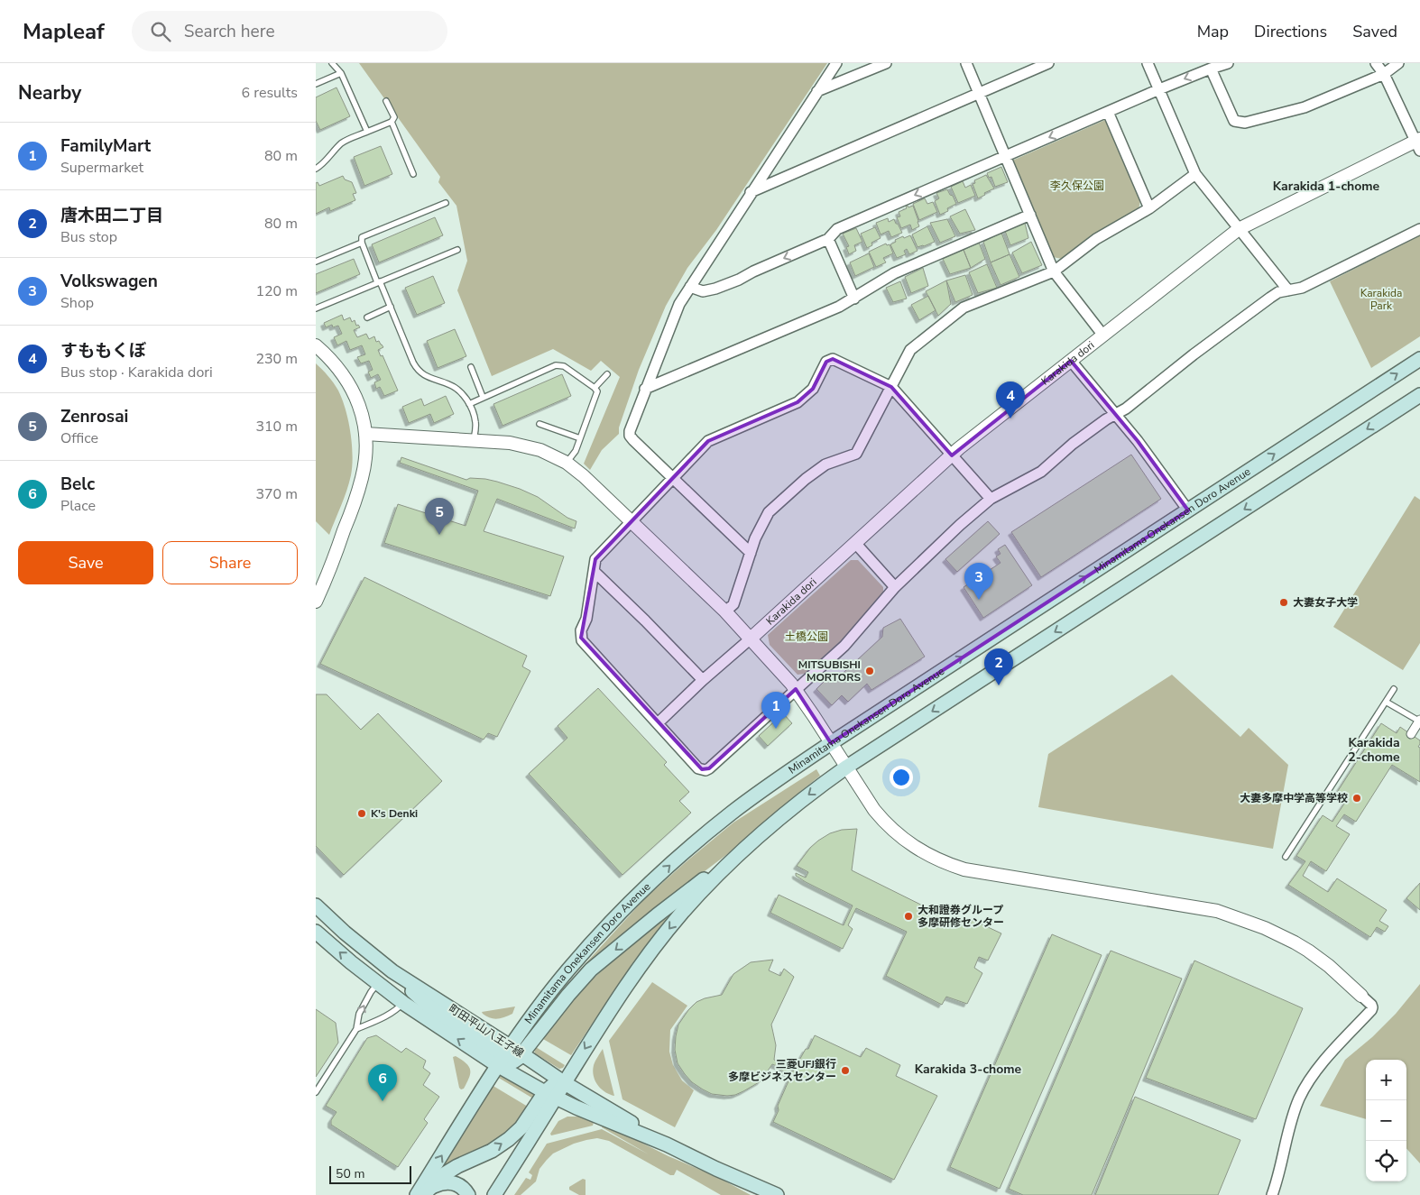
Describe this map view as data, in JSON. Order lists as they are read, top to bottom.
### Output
{
  "streets": {
    "main road": ["Minamitama Onekansen Doro Avenue", "町田平山八王子線"],
    "street": ["Karakida dori"]
  },
  "crossings": [
    ["Minamitama Onekansen Doro Avenue", "町田平山八王子線"]
  ],
  "districts": ["Karakida 1-chome", "Karakida 2-chome", "Karakida 3-chome"],
  "parks": ["李久保公園", "Karakida Park", "土橋公園"],
  "places": [
    "大妻女子大学",
    "MITSUBISHI MORTORS",
    "大妻多摩中学高等学校",
    "K's Denki",
    "大和證券グループ 多摩研修センター",
    "三菱UFJ銀行 多摩ビジネスセンター"
  ],
  "scale_bar": "50 m",
  "page": {
    "header": "Mapleaf",
    "search": "Search here",
    "nav": ["Map", "Directions", "Saved"],
    "heading": ["Nearby", "6 results"],
    "list": [
      {
        "mark": "1",
        "name": "FamilyMart",
        "note": "Supermarket",
        "value": "80 m"
      },
      {
        "mark": "2",
        "name": "唐木田二丁目",
        "note": "Bus stop",
        "value": "80 m"
      },
      {
        "mark": "3",
        "name": "Volkswagen",
        "note": "Shop",
        "value": "120 m"
      },
      {
        "mark": "4",
        "name": "すももくぼ",
        "note": "Bus stop · Karakida dori",
        "value": "230 m"
      },
      {
        "mark": "5",
        "name": "Zenrosai",
        "note": "Office",
        "value": "310 m"
      },
      {
        "mark": "6",
        "name": "Belc",
        "note": "Place",
        "value": "370 m"
      }
    ],
    "pins": [
      "4",
      "5",
      "3",
      "2",
      "1",
      "6"
    ],
    "buttons": ["Save", "Share"],
    "map_buttons": ["+", "−"],
    "scale": "50 m"
  }
}
